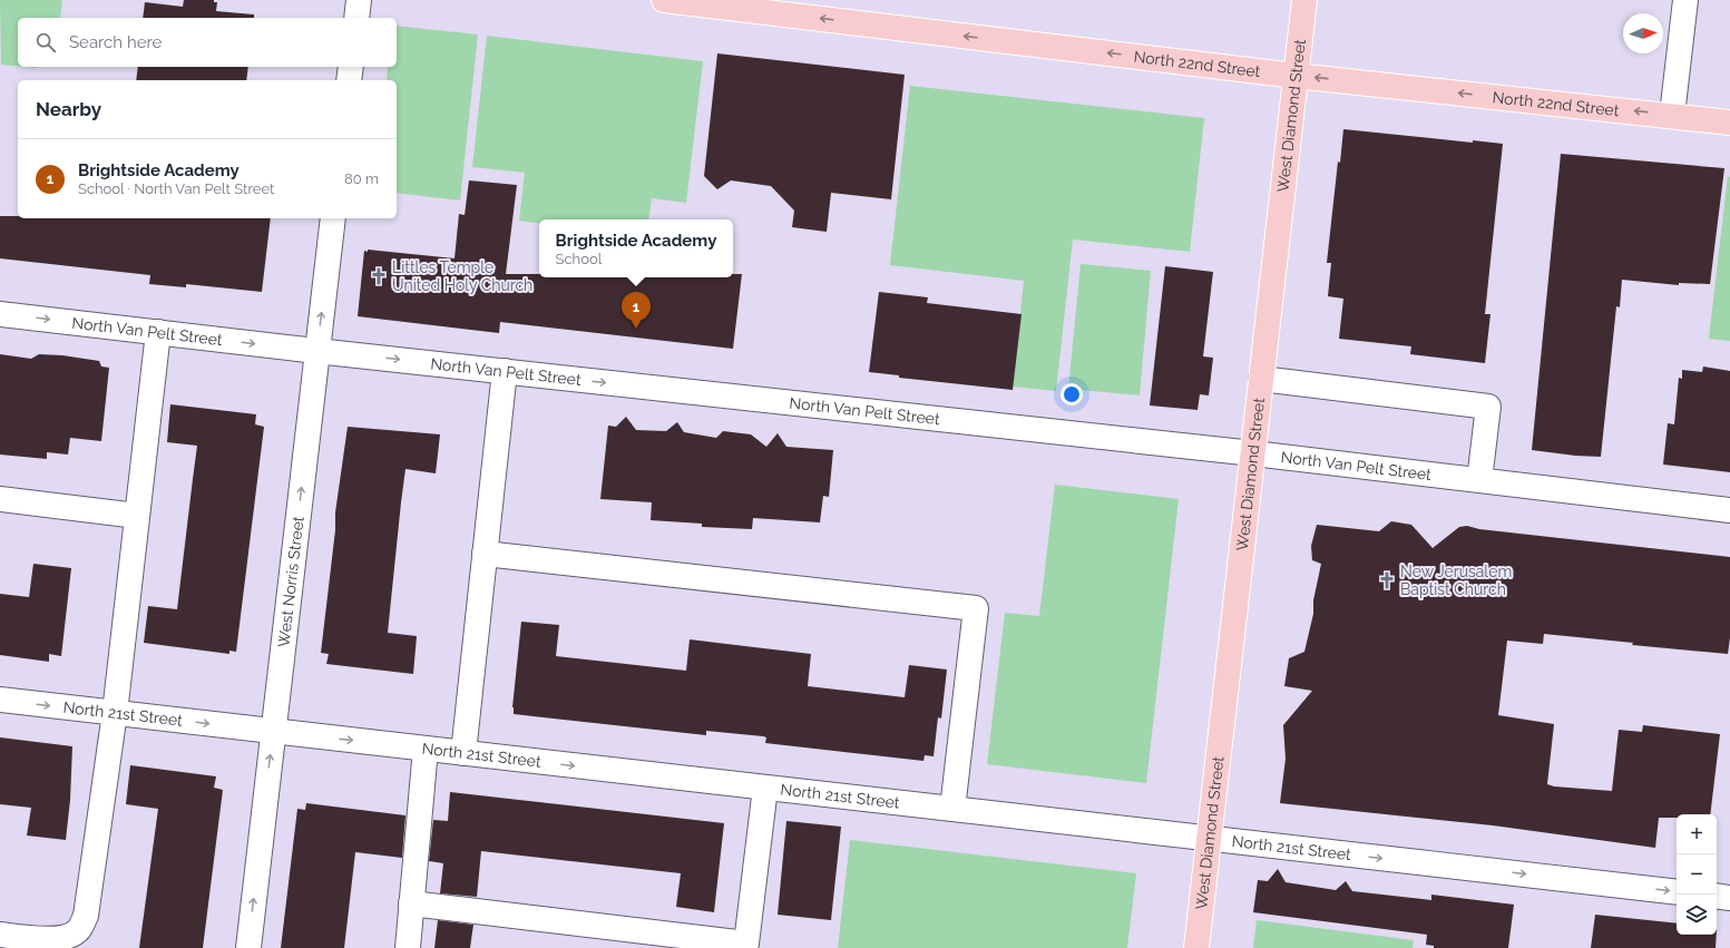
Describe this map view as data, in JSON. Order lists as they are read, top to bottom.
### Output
{
  "streets": {
    "main road": ["North 22nd Street", "West Diamond Street"],
    "street": ["North Van Pelt Street", "West Norris Street", "North 21st Street"]
  },
  "crossings": [
    ["North 22nd Street", "West Diamond Street"],
    ["West Diamond Street", "North Van Pelt Street"],
    ["West Diamond Street", "North 21st Street"],
    ["North Van Pelt Street", "West Norris Street"],
    ["West Norris Street", "North 21st Street"]
  ],
  "one_way": ["North 22nd Street", "North Van Pelt Street", "North 21st Street"],
  "places": {
    "church": ["Littles Temple United Holy Church", "New Jerusalem Baptist Church"]
  },
  "north": "right",
  "page": {
    "search": "Search here",
    "heading": "Nearby",
    "list": [
      {
        "mark": "1",
        "name": "Brightside Academy",
        "note": "School · North Van Pelt Street",
        "value": "80 m"
      }
    ],
    "popup": ["Brightside Academy", "School"],
    "pins": "1",
    "map_buttons": ["+", "−"]
  }
}
